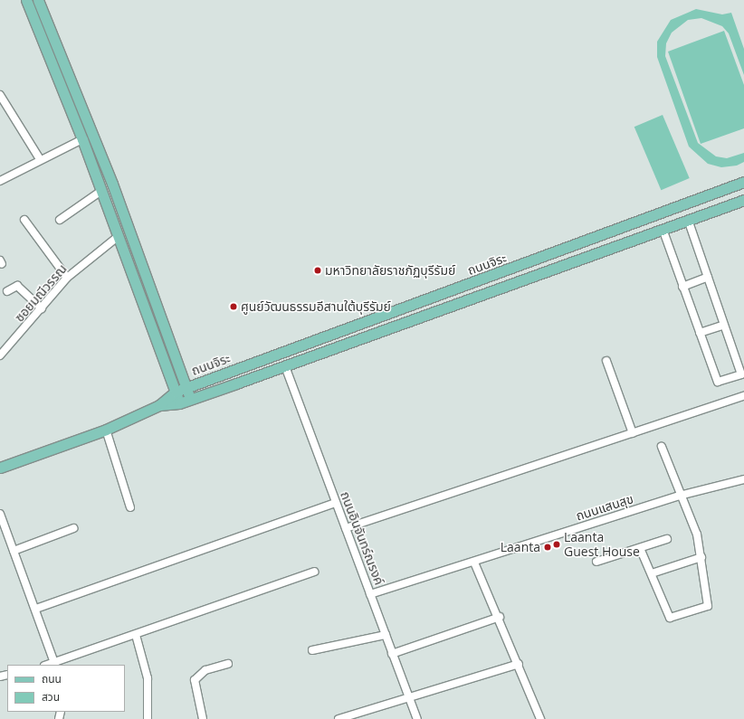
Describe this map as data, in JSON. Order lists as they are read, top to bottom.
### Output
{
  "streets": {
    "main road": ["ถนนจิระ"],
    "street": ["ซอยมณีวรรณ", "ถนนแสนสุข", "ถนนอินจันทร์ณรงค์"]
  },
  "crossings": [
    ["ถนนจิระ", "ถนนอินจันทร์ณรงค์"],
    ["ถนนแสนสุข", "ถนนอินจันทร์ณรงค์"]
  ],
  "places": [
    "มหาวิทยาลัยราชภัฏบุรีรัมย์",
    "ศูนย์วัฒนธรรมอีสานใต้บุรีรัมย์",
    "Laanta Guest House",
    "Laanta"
  ],
  "legend": ["ถนน", "สวน"]
}
